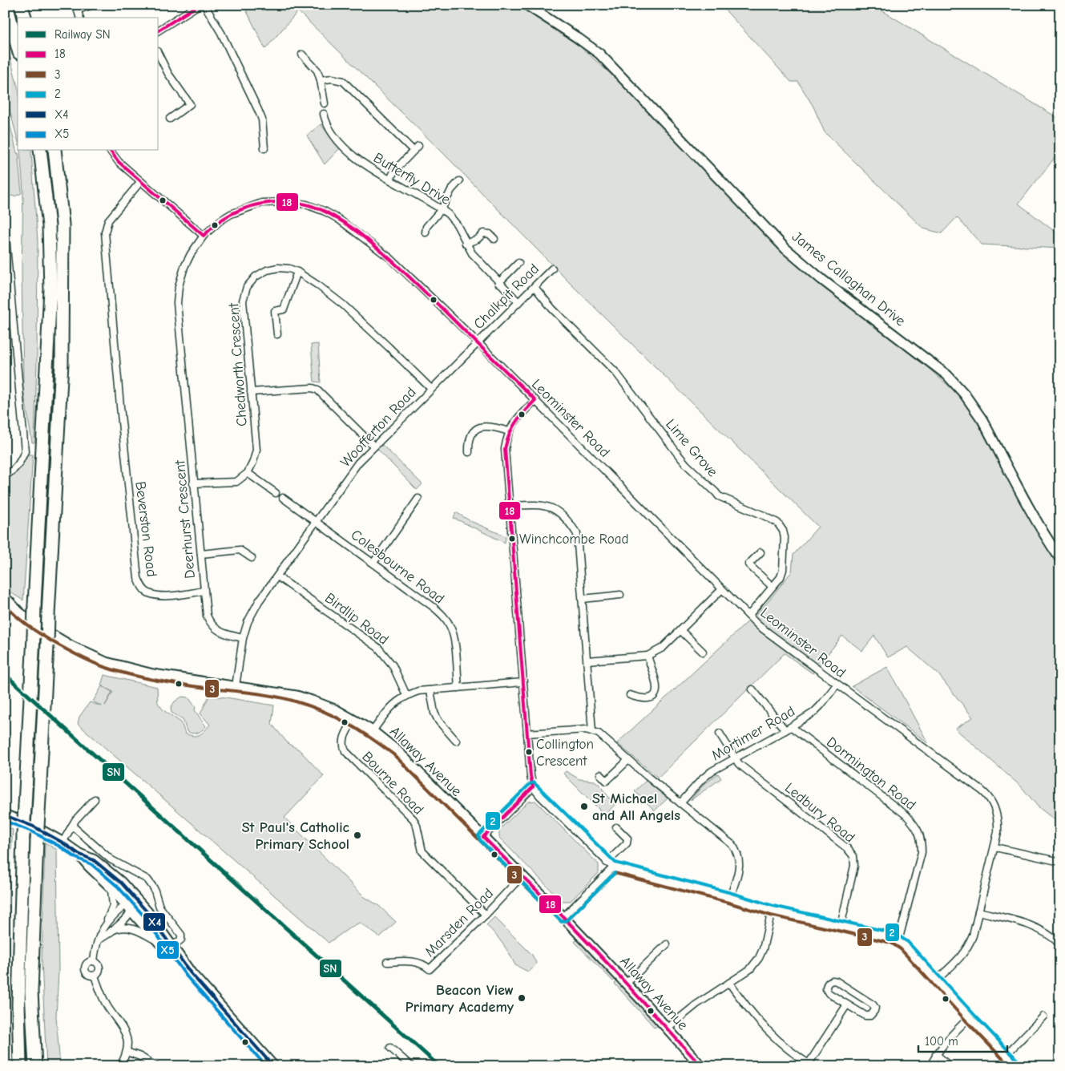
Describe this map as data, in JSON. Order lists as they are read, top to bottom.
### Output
{
  "streets": {
    "street": [
      "Butterfly Drive",
      "James Callaghan Drive",
      "Chalkpit Road",
      "Chedworth Crescent",
      "Leominster Road",
      "Woofferton Road",
      "Lime Grove",
      "Deerhurst Crescent",
      "Beverston Road",
      "Colesbourne Road",
      "Birdlip Road",
      "Mortimer Road",
      "Allaway Avenue",
      "Dormington Road",
      "Bourne Road",
      "Ledbury Road",
      "Marsden Road"
    ]
  },
  "crossings": [
    ["Butterfly Drive", "Chalkpit Road"],
    ["Chalkpit Road", "Leominster Road"],
    ["Chalkpit Road", "Woofferton Road"],
    ["Chalkpit Road", "Lime Grove"],
    ["Chalkpit Road", "Deerhurst Crescent"],
    ["Chedworth Crescent", "Woofferton Road"],
    ["Leominster Road", "Woofferton Road"],
    ["Leominster Road", "Lime Grove"],
    ["Leominster Road", "Deerhurst Crescent"],
    ["Leominster Road", "Mortimer Road"],
    ["Woofferton Road", "Deerhurst Crescent"],
    ["Woofferton Road", "Colesbourne Road"],
    ["Woofferton Road", "Birdlip Road"],
    ["Woofferton Road", "Allaway Avenue"],
    ["Deerhurst Crescent", "Beverston Road"],
    ["Mortimer Road", "Dormington Road"],
    ["Mortimer Road", "Ledbury Road"],
    ["Allaway Avenue", "Bourne Road"],
    ["Allaway Avenue", "Marsden Road"],
    ["Bourne Road", "Marsden Road"]
  ],
  "places": [
    "Winchcombe Road",
    "Collington Crescent",
    "St Michael and All Angels",
    "St Paul's Catholic Primary School",
    "Beacon View Primary Academy"
  ],
  "lines": [
    "transit line 18",
    "transit line 3",
    "rail line SN",
    "transit line 2",
    "transit line X4",
    "transit line X5"
  ],
  "legend": [
    "Railway SN",
    "18",
    "3",
    "2",
    "X4",
    "X5"
  ],
  "scale_bar": "100 m"
}
